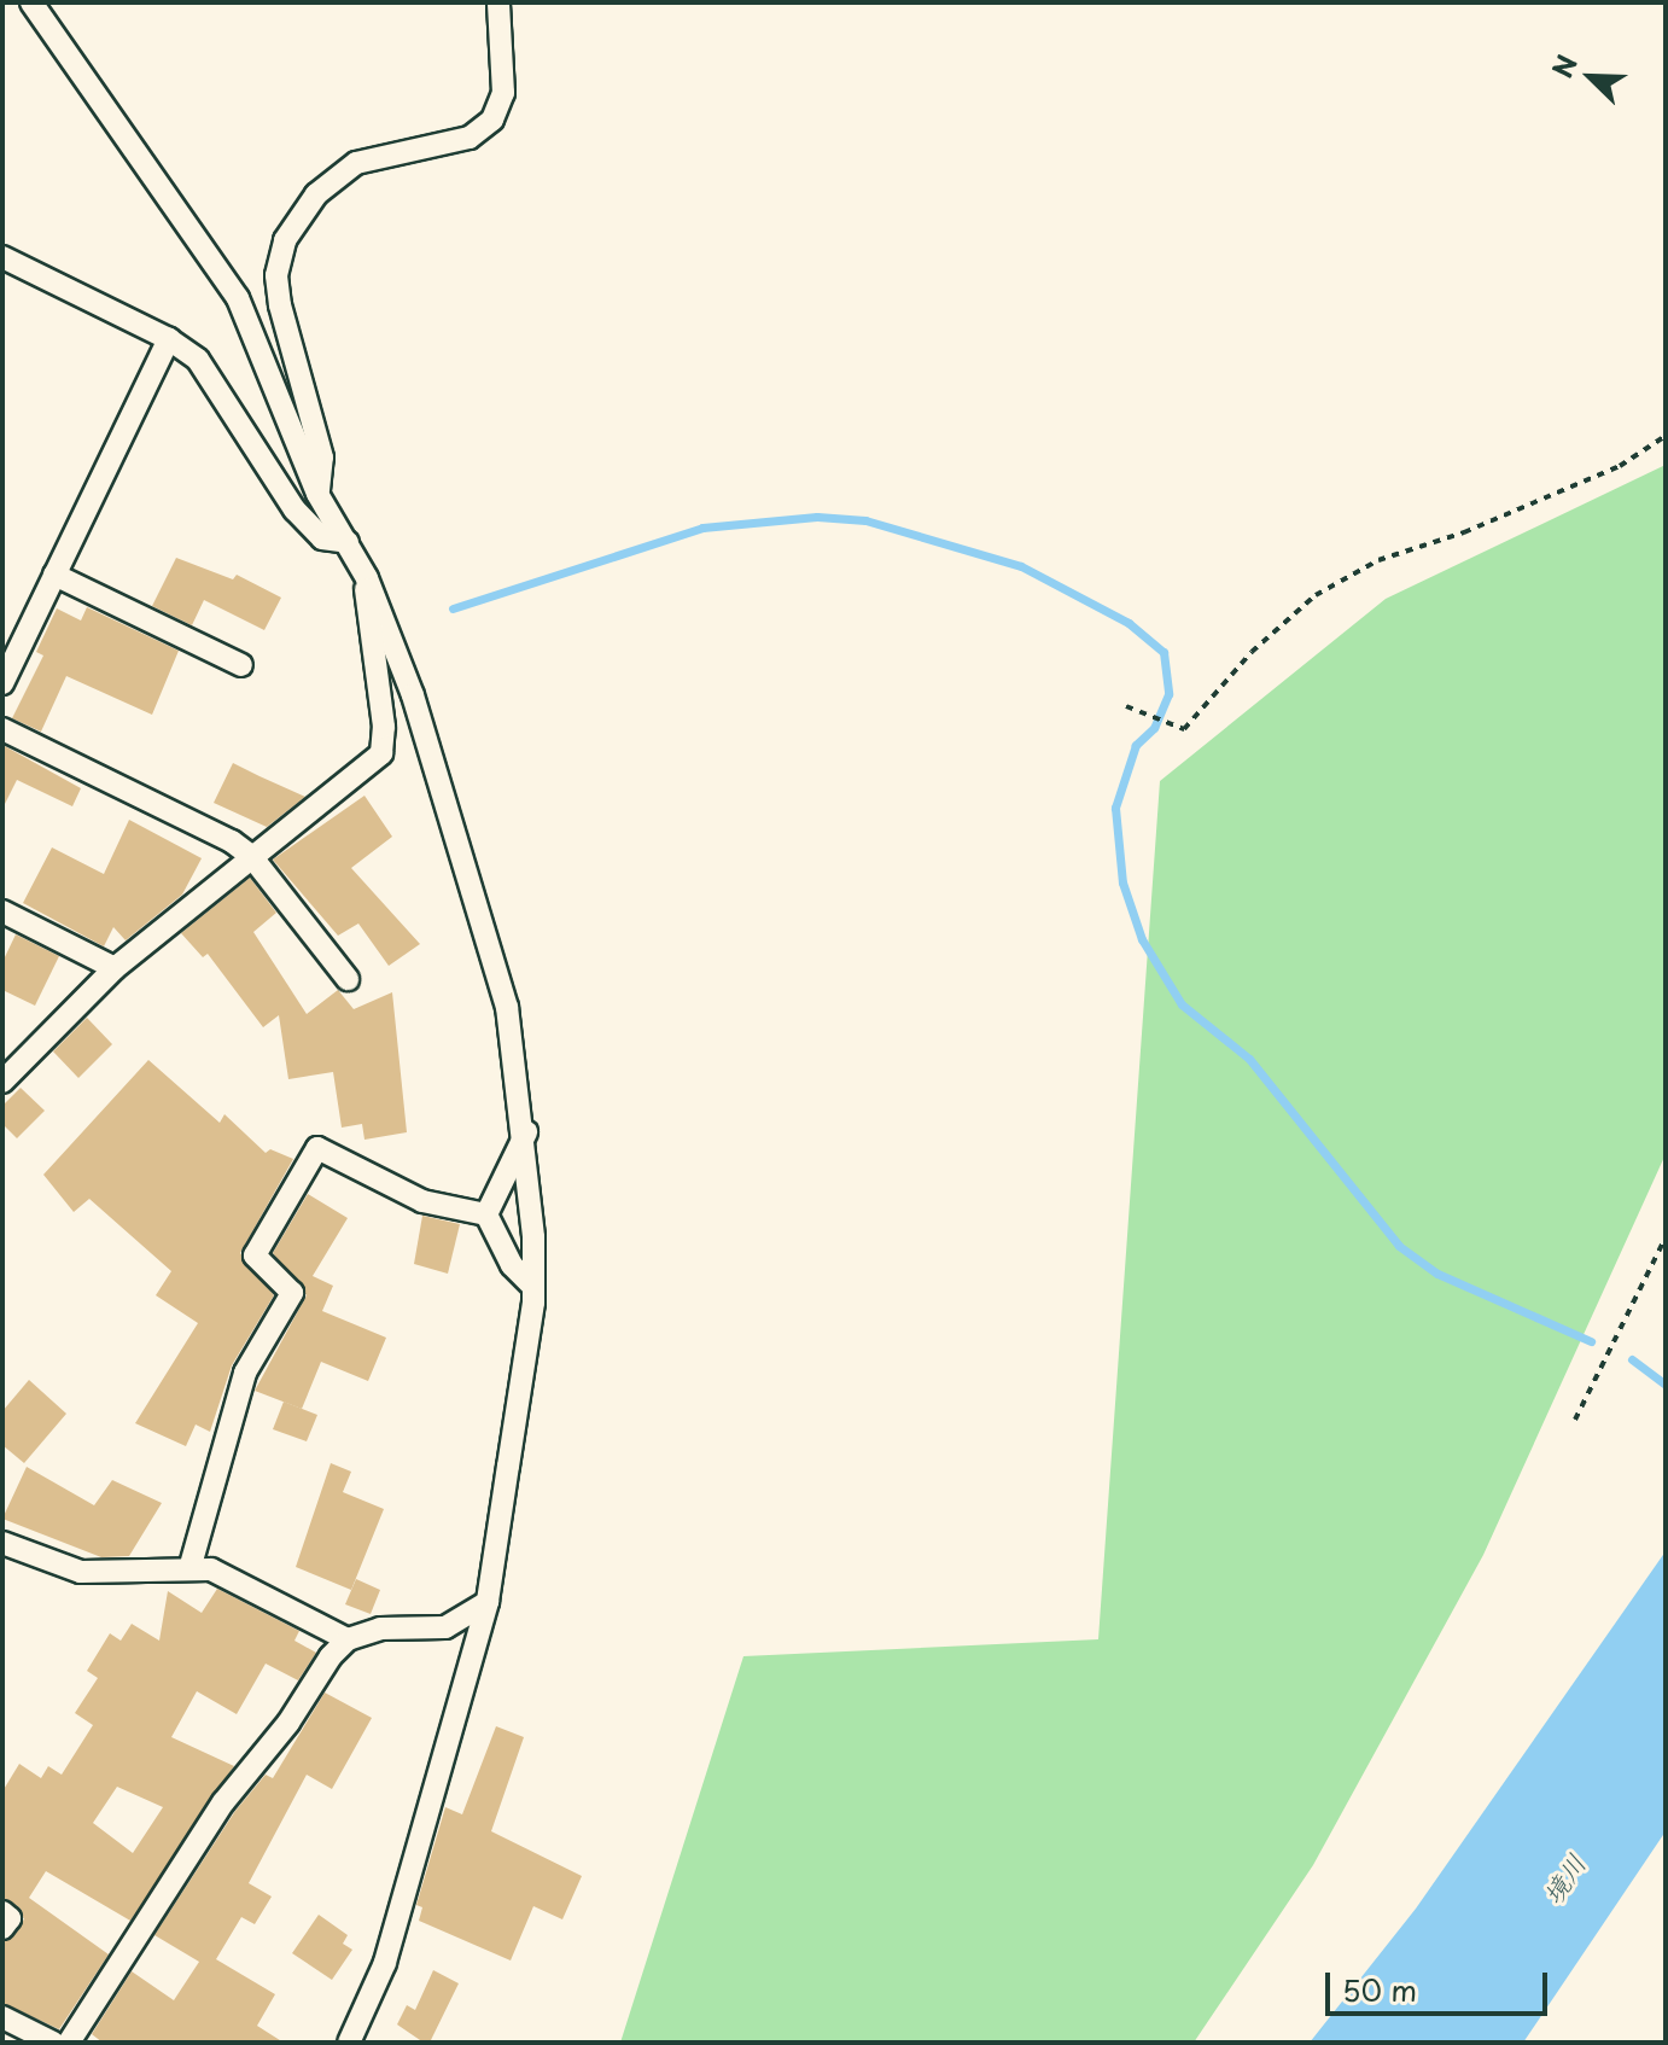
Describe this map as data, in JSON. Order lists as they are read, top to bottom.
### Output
{
  "water": ["境川"],
  "scale_bar": "50 m",
  "north": "top left"
}
